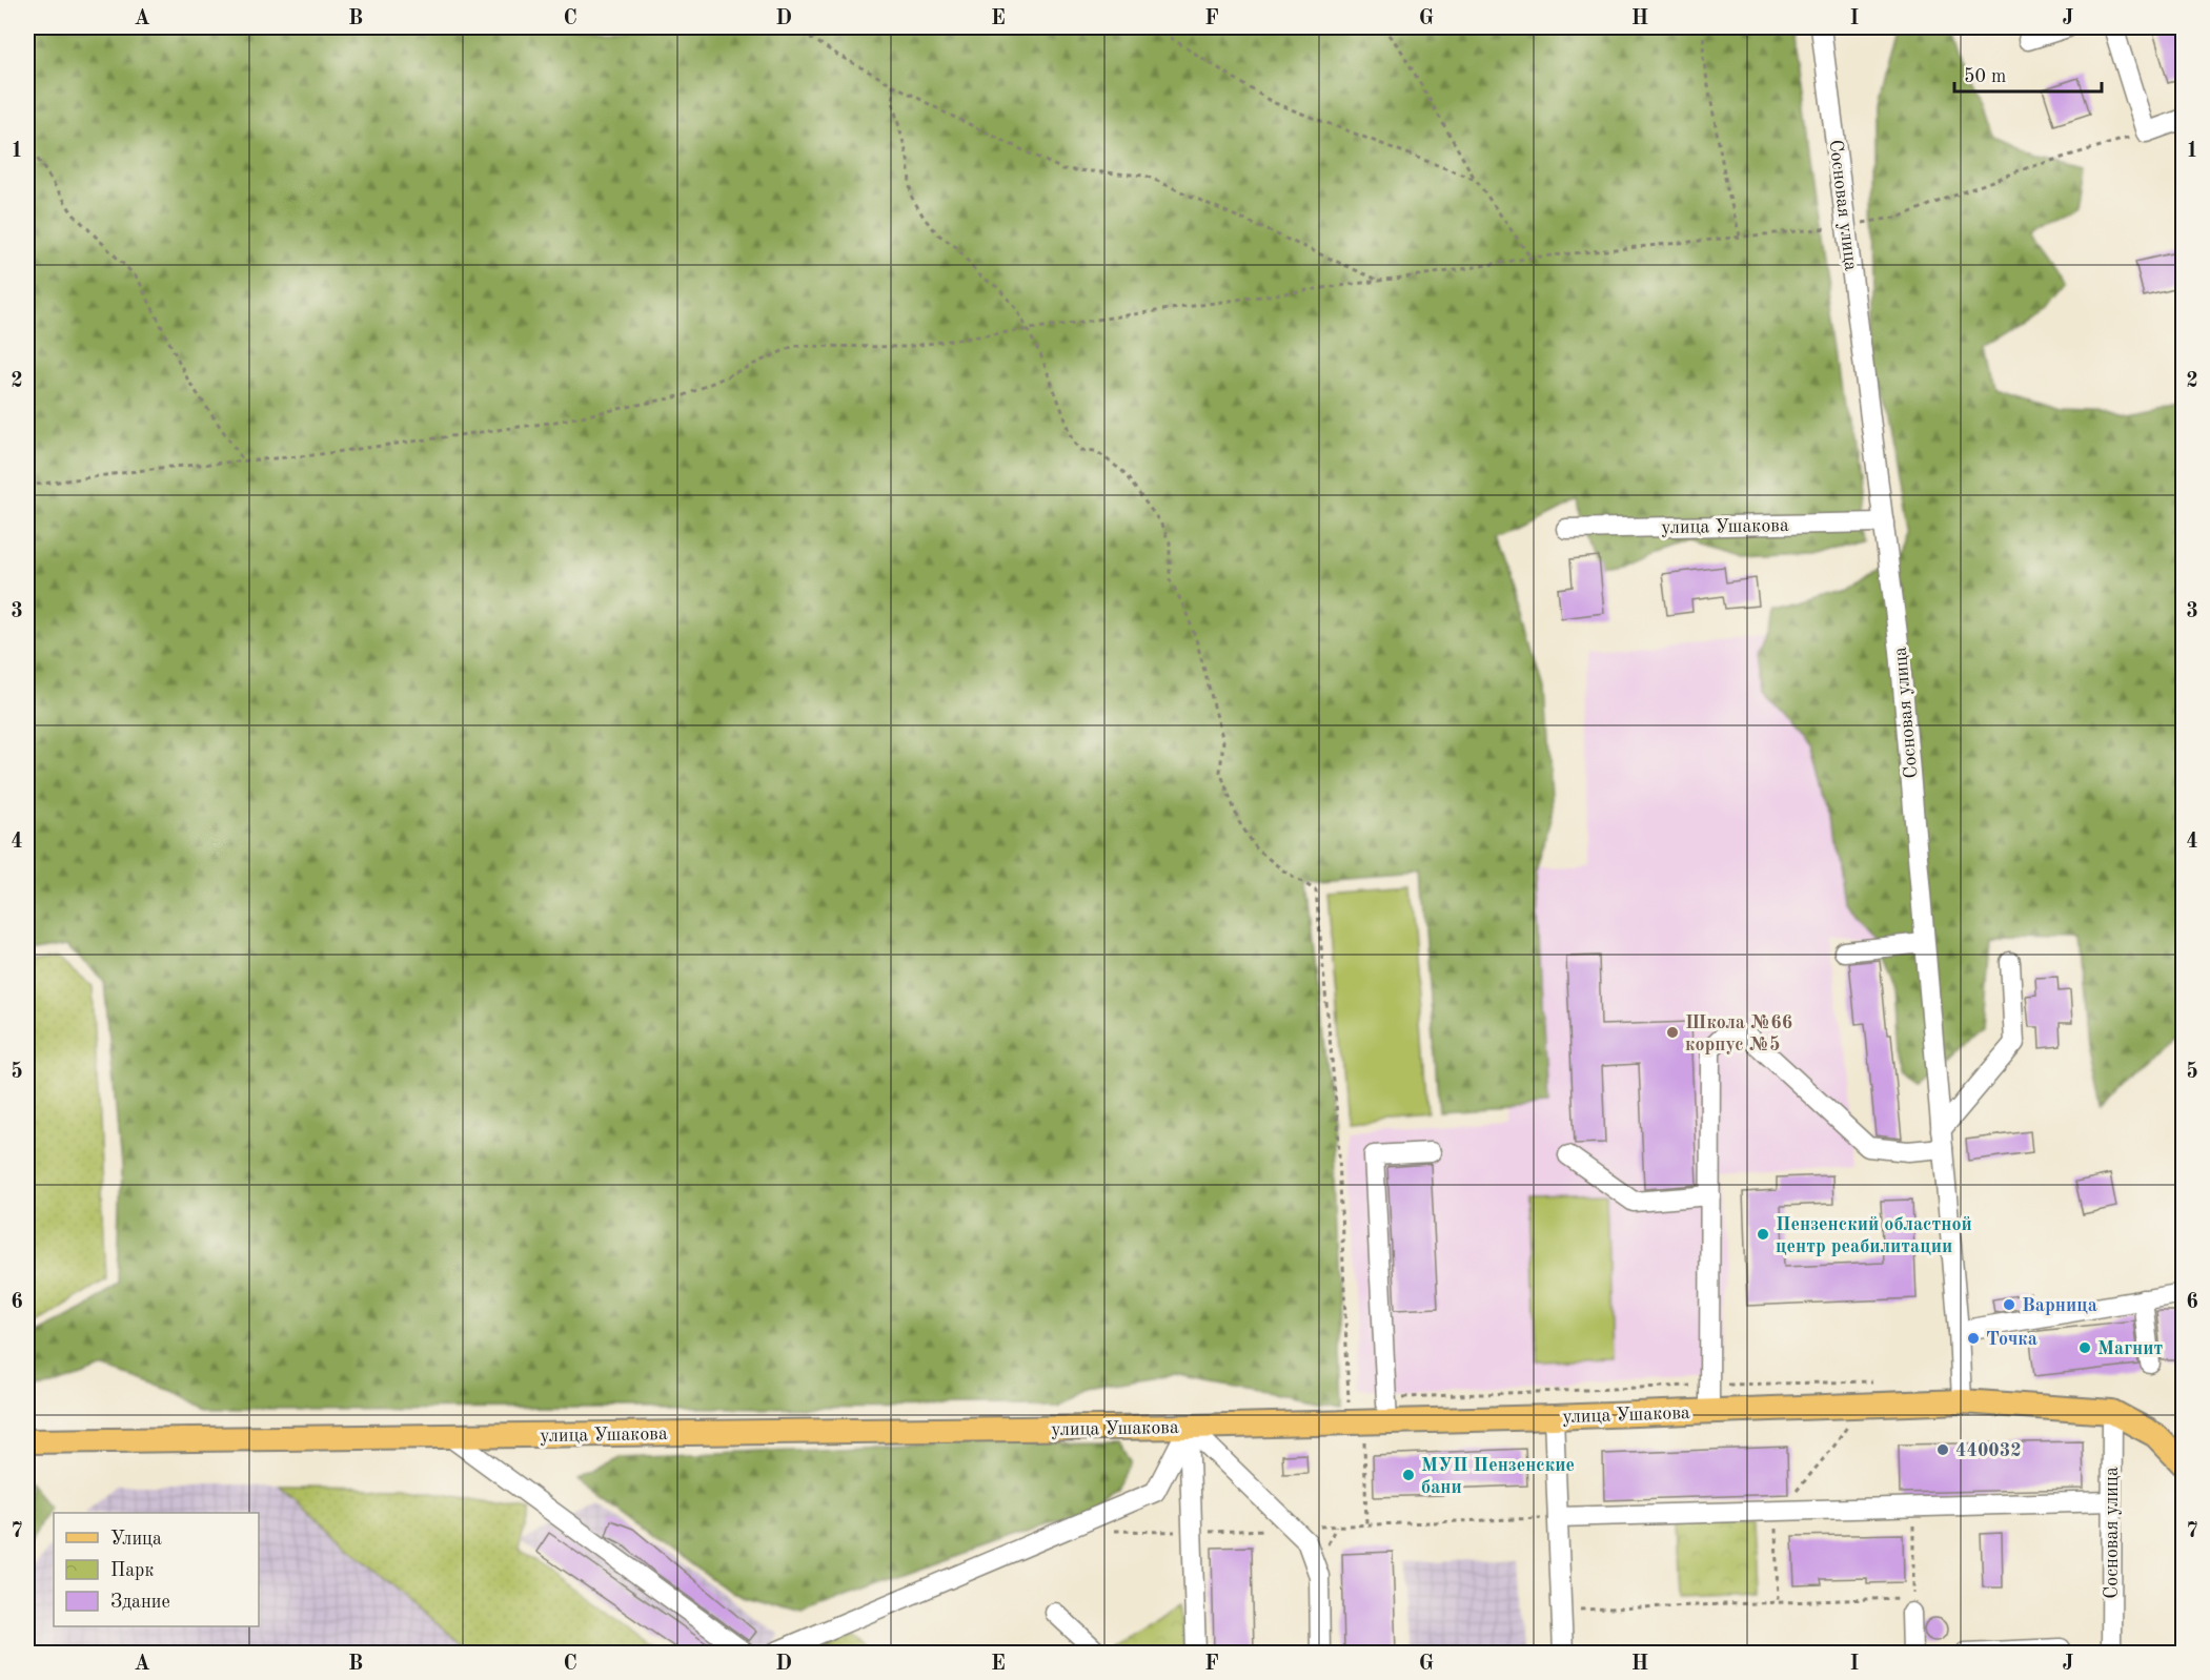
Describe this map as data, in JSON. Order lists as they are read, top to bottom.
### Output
{
  "streets": {
    "main road": ["улица Ушакова"],
    "street": ["Сосновая улица"]
  },
  "crossings": [
    ["Сосновая улица", "улица Ушакова"]
  ],
  "places": [
    "Школа №66 корпус №5",
    "Пензенский областной центр реабилитации",
    "Варница",
    "Точка",
    "Магнит",
    "440032",
    "МУП Пензенские бани"
  ],
  "legend": ["Улица", "Парк", "Здание"],
  "scale_bar": "50 m",
  "grid": {
    "columns": [
      "A",
      "B",
      "C",
      "D",
      "E",
      "F",
      "G",
      "H",
      "I",
      "J"
    ],
    "rows": [
      "1",
      "2",
      "3",
      "4",
      "5",
      "6",
      "7"
    ]
  }
}
